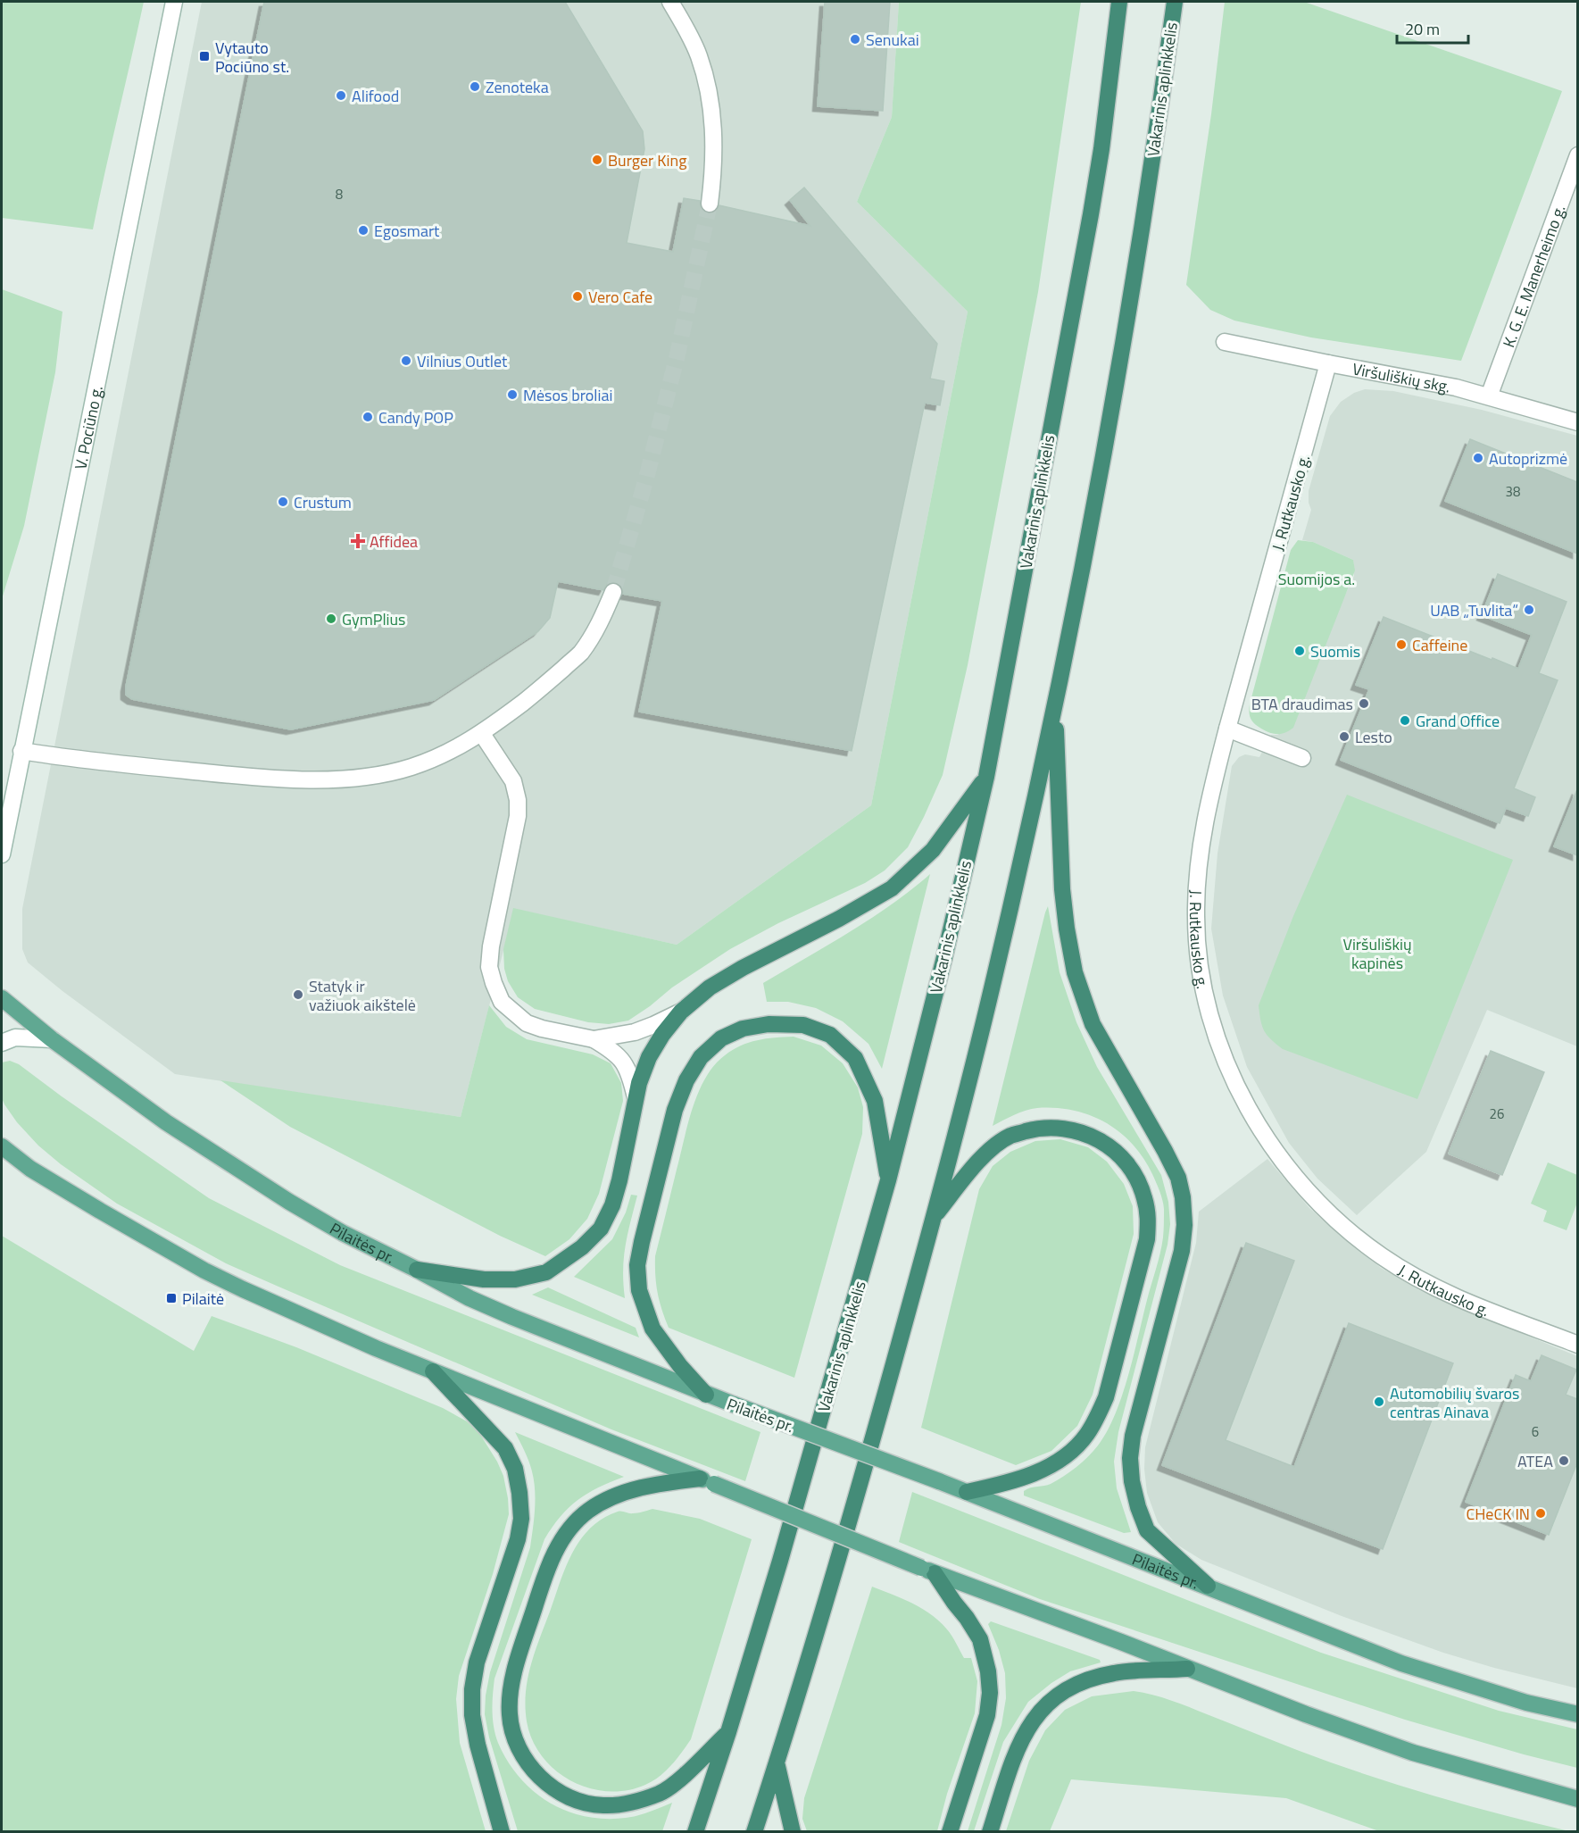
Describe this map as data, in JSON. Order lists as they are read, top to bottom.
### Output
{
  "streets": {
    "highway": ["Vakarinis aplinkkelis"],
    "main road": ["Pilaitės pr."],
    "street": [
      "K. G. E. Manerheimo g.",
      "Viršuliškių skg.",
      "V. Pociūno g.",
      "J. Rutkausko g."
    ]
  },
  "crossings": [
    ["K. G. E. Manerheimo g.", "Viršuliškių skg."],
    ["Viršuliškių skg.", "J. Rutkausko g."]
  ],
  "parks": ["Suomijos a.", "Viršuliškių kapinės"],
  "places": {
    "other": [
      "Senukai",
      "Zenoteka",
      "Alifood",
      "Burger King",
      "Egosmart",
      "Vero Cafe",
      "Vilnius Outlet",
      "Mėsos broliai",
      "Candy POP",
      "Autoprizmė",
      "Crustum",
      "UAB „Tuvlita“",
      "GymPlius",
      "Caffeine",
      "Suomis",
      "BTA draudimas",
      "Grand Office",
      "Lesto",
      "Statyk ir važiuok aikštelė",
      "Automobilių švaros centras Ainava",
      "ATEA",
      "CHeCK IN"
    ],
    "transit": ["Vytauto Pociūno st.", "Pilaitė"],
    "health": ["Affidea"]
  },
  "house_numbers": [
    "8",
    "38",
    "26",
    "6"
  ],
  "scale_bar": "20 m"
}
